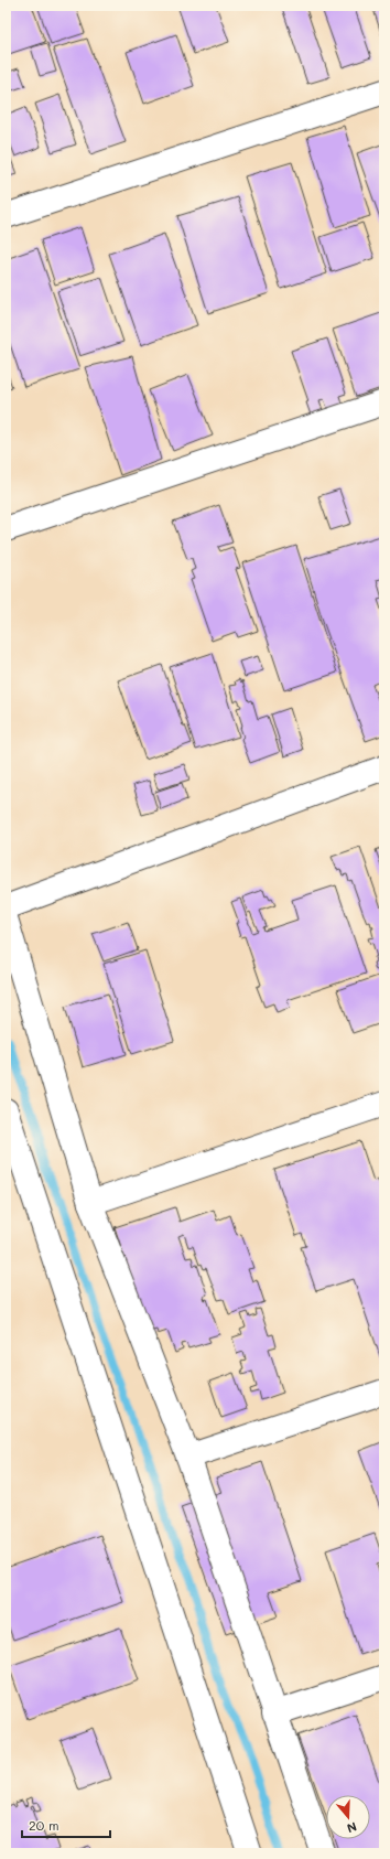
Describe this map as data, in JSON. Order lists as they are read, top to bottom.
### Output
{
  "scale_bar": "20 m",
  "north": "bottom"
}
